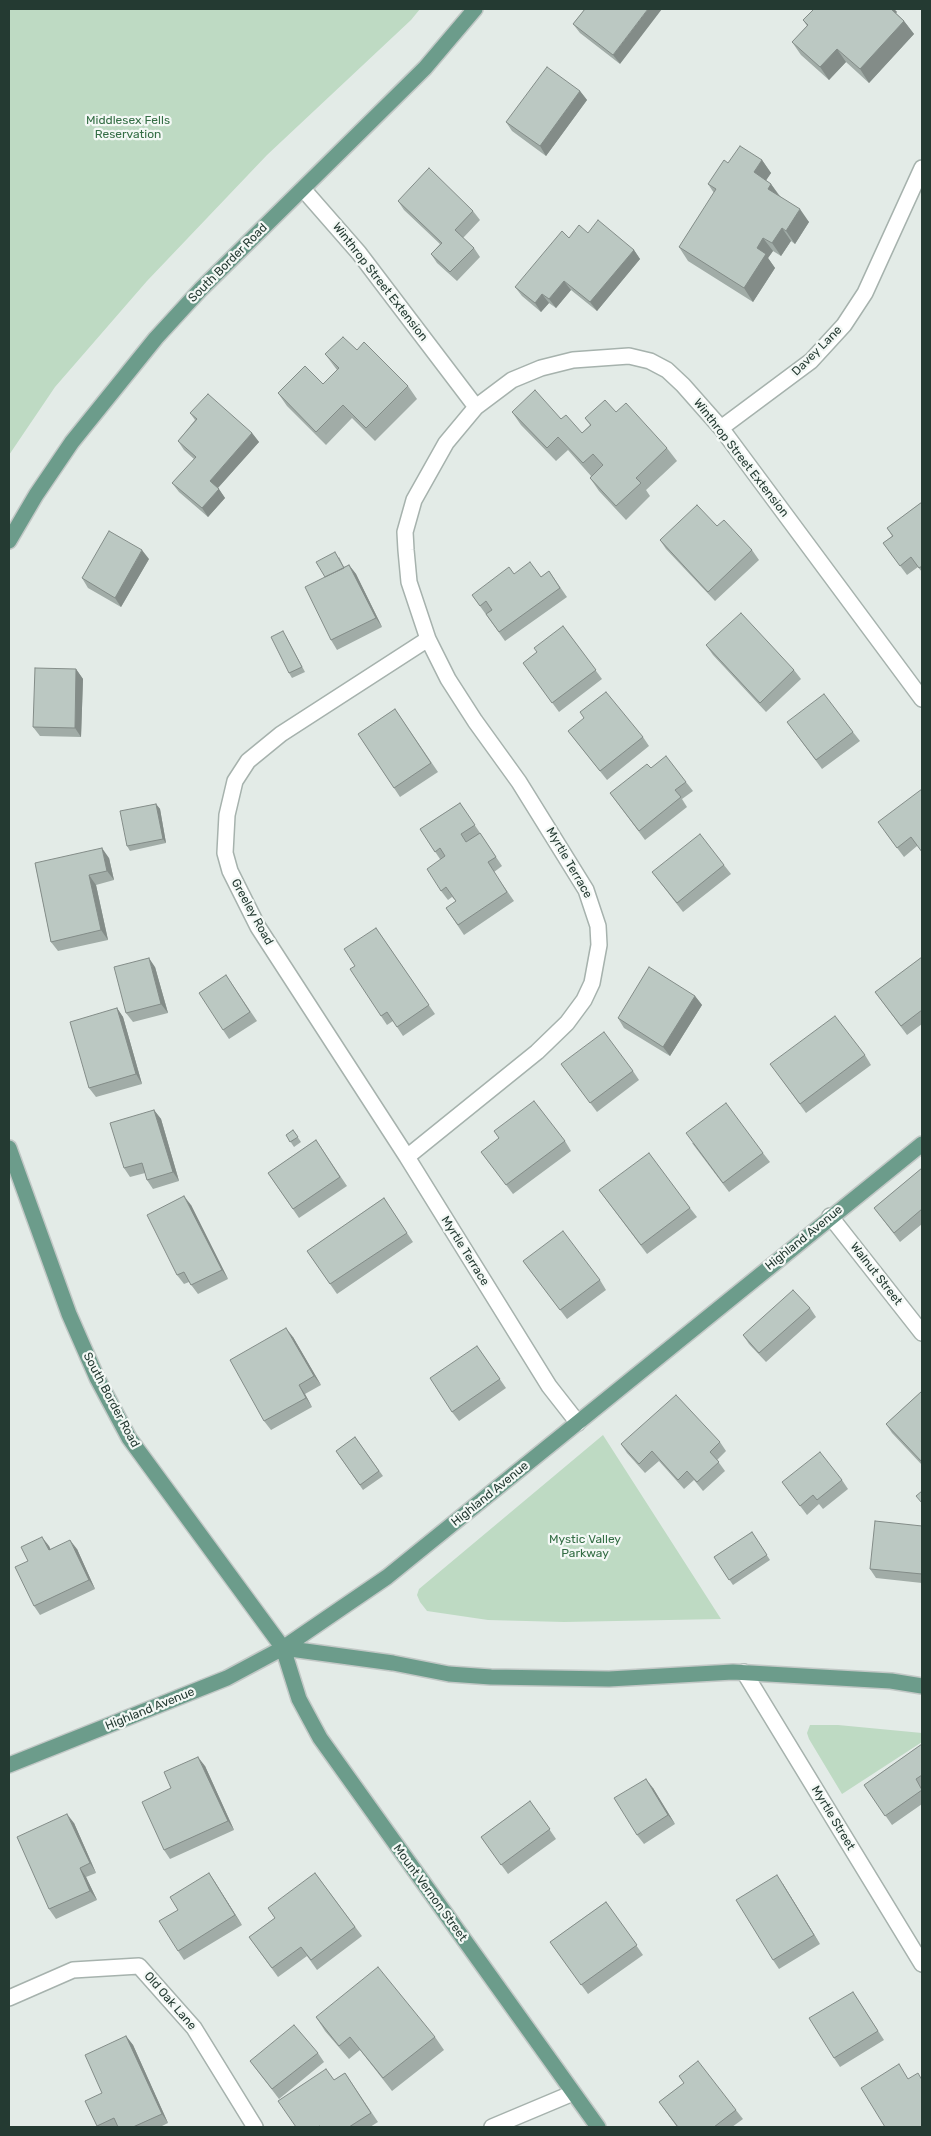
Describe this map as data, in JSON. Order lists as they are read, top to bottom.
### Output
{
  "streets": {
    "main road": ["South Border Road", "Highland Avenue", "Mount Vernon Street"],
    "street": [
      "Winthrop Street Extension",
      "Davey Lane",
      "Myrtle Terrace",
      "Greeley Road",
      "Walnut Street",
      "Myrtle Street",
      "Old Oak Lane"
    ]
  },
  "crossings": [
    ["South Border Road", "Winthrop Street Extension"],
    ["South Border Road", "Highland Avenue"],
    ["South Border Road", "Mount Vernon Street"],
    ["Winthrop Street Extension", "Davey Lane"],
    ["Winthrop Street Extension", "Myrtle Terrace"],
    ["Myrtle Terrace", "Greeley Road"],
    ["Myrtle Terrace", "Highland Avenue"],
    ["Highland Avenue", "Walnut Street"],
    ["Highland Avenue", "Mount Vernon Street"]
  ],
  "parks": ["Middlesex Fells Reservation", "Mystic Valley Parkway"]
}
